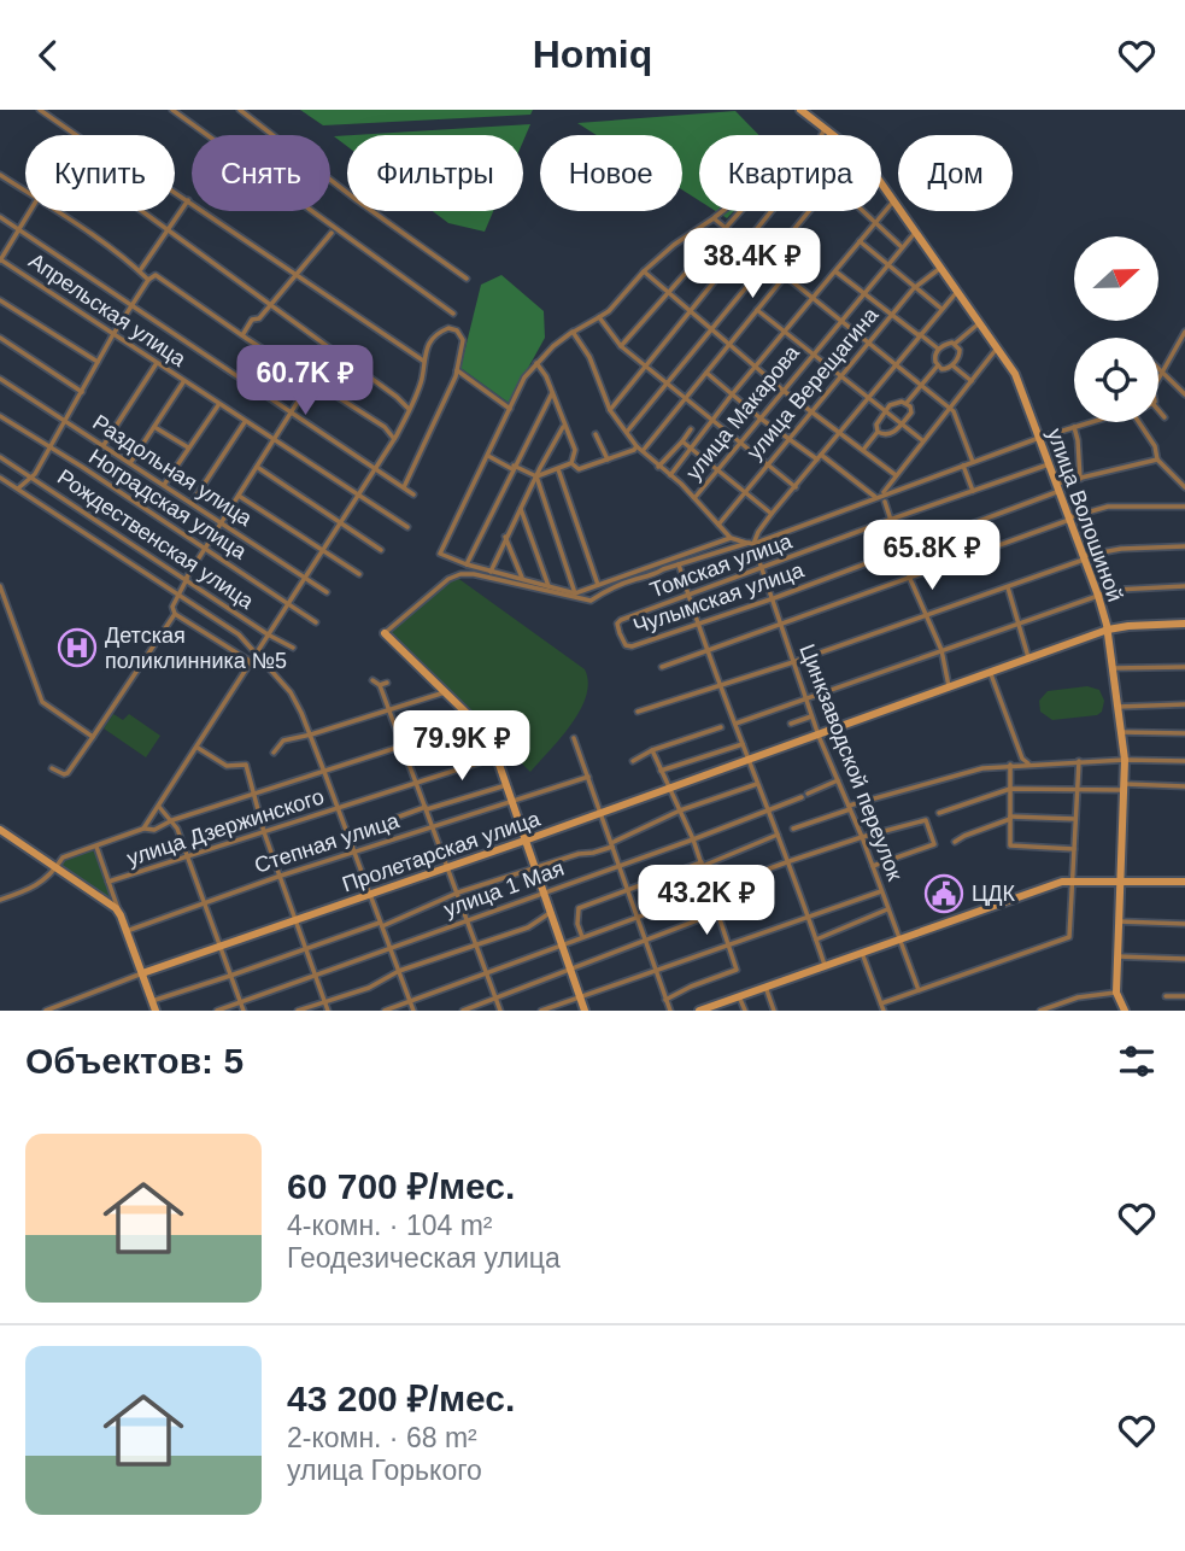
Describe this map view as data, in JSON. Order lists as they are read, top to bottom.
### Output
{
  "streets": {
    "street": [
      "Апрельская улица",
      "улица Верещагина",
      "улица Макарова",
      "Раздольная улица",
      "Ноградская улица",
      "улица Волошиной",
      "Рождественская улица",
      "Томская улица",
      "Чулымская улица",
      "Цинкзаводской переулок",
      "улица Дзержинского",
      "Степная улица",
      "Пролетарская улица",
      "улица 1 Мая"
    ]
  },
  "crossings": [
    ["улица Верещагина", "улица Волошиной"],
    ["улица Макарова", "улица Волошиной"],
    ["улица Волошиной", "Томская улица"],
    ["улица Волошиной", "Чулымская улица"],
    ["улица Волошиной", "Пролетарская улица"],
    ["Томская улица", "Чулымская улица"],
    ["Томская улица", "Цинкзаводской переулок"],
    ["Чулымская улица", "Цинкзаводской переулок"],
    ["Цинкзаводской переулок", "Пролетарская улица"],
    ["Цинкзаводской переулок", "улица 1 Мая"]
  ],
  "places": {
    "hospital": ["Детская поликлинника №5"],
    "public building": ["ЦДК"]
  },
  "north": "right",
  "page": {
    "header": "Homiq",
    "chip": [
      "Купить",
      "Снять",
      "Фильтры",
      "Новое",
      "Квартира",
      "Дом"
    ],
    "price": [
      "38.4K ₽",
      "60.7K ₽",
      "65.8K ₽",
      "79.9K ₽",
      "43.2K ₽"
    ],
    "heading": "Объектов: 5",
    "list": [
      {
        "name": "60 700 ₽/мес.",
        "note": "4-комн. · 104 m² · Геодезическая улица"
      },
      {
        "name": "43 200 ₽/мес.",
        "note": "2-комн. · 68 m² · улица Горького"
      }
    ]
  }
}
